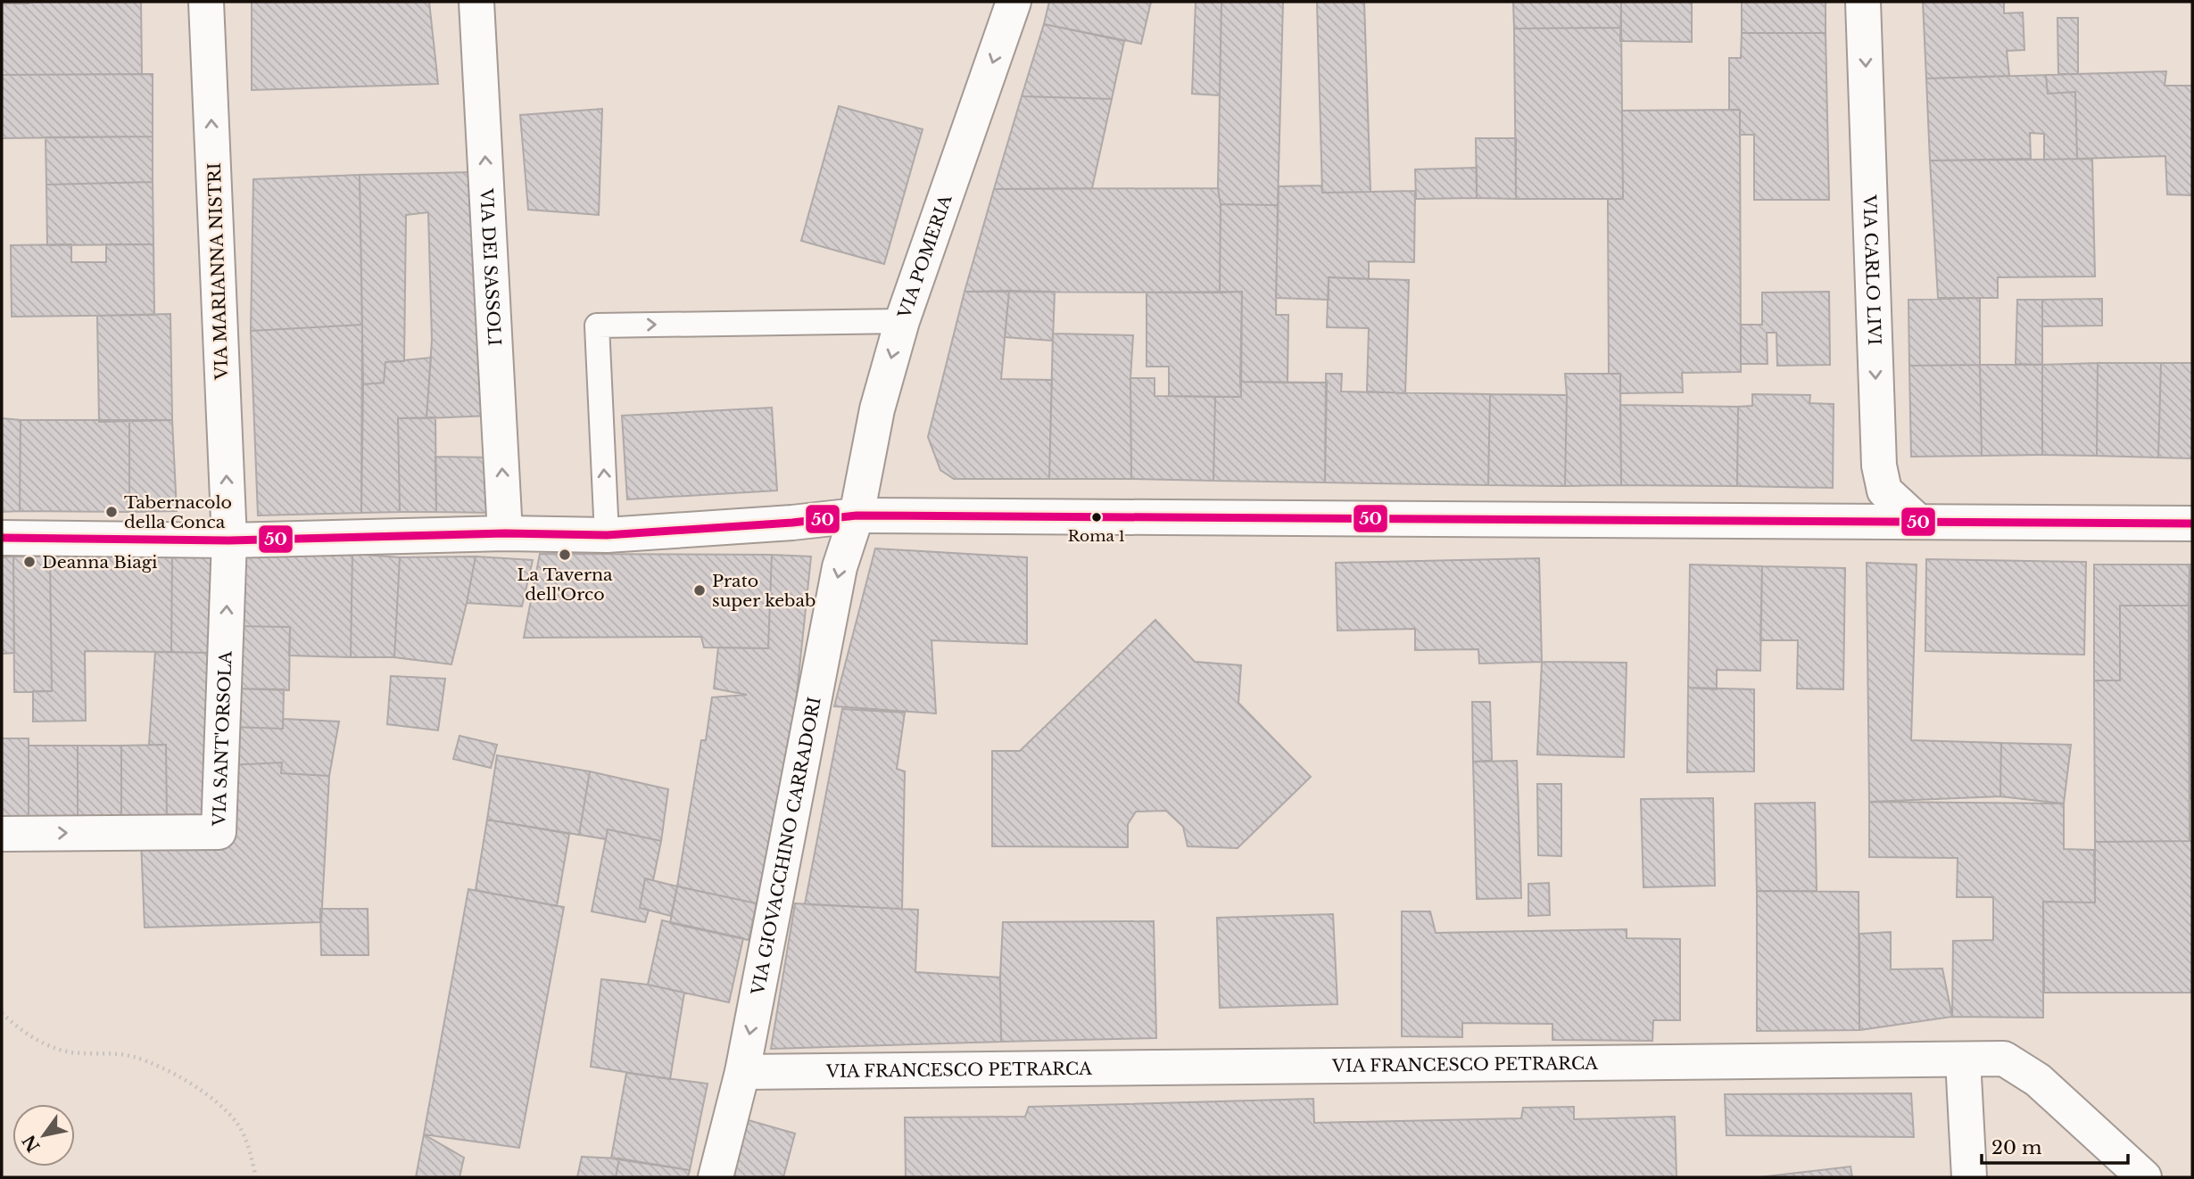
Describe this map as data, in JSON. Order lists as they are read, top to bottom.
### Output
{
  "streets": {
    "street": [
      "VIA POMERIA",
      "VIA DEI SASSOLI",
      "VIA CARLO LIVI",
      "VIA MARIANNA NISTRI",
      "VIA SANT'ORSOLA",
      "VIA GIOVACCHINO CARRADORI",
      "VIA FRANCESCO PETRARCA"
    ]
  },
  "crossings": [
    ["VIA POMERIA", "VIA GIOVACCHINO CARRADORI"],
    ["VIA MARIANNA NISTRI", "VIA SANT'ORSOLA"],
    ["VIA GIOVACCHINO CARRADORI", "VIA FRANCESCO PETRARCA"]
  ],
  "one_way": [
    "VIA POMERIA",
    "VIA DEI SASSOLI",
    "VIA CARLO LIVI",
    "VIA MARIANNA NISTRI",
    "VIA GIOVACCHINO CARRADORI"
  ],
  "places": [
    "Tabernacolo della Conca",
    "Roma 1",
    "La Taverna dell'Orco",
    "Deanna Biagi",
    "Prato super kebab"
  ],
  "lines": ["transit line 50"],
  "scale_bar": "20 m",
  "north": "bottom left"
}
